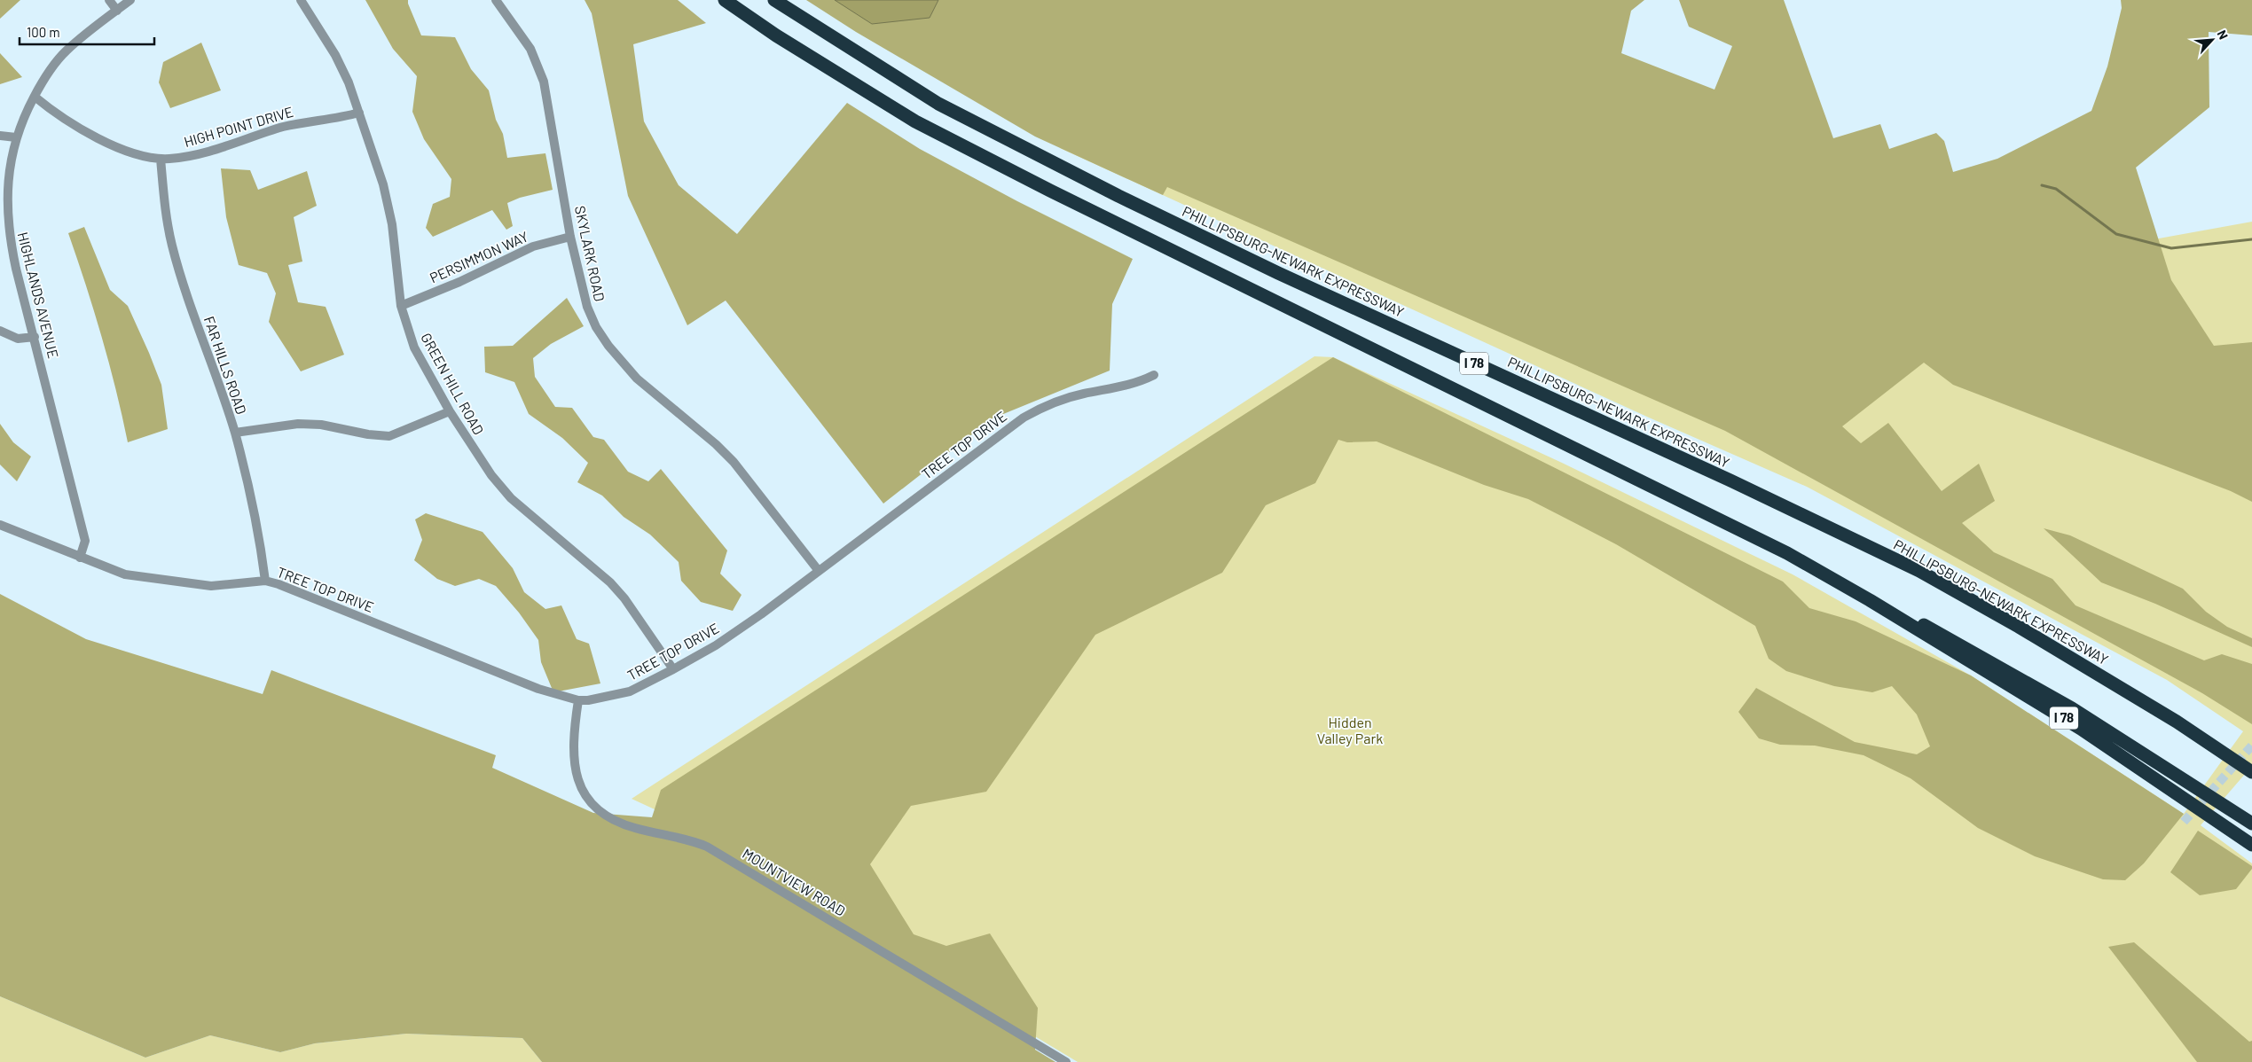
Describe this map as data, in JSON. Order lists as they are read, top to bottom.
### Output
{
  "streets": {
    "highway": ["PHILLIPSBURG-NEWARK EXPRESSWAY", "I 78"],
    "street": [
      "HIGH POINT DRIVE",
      "SKYLARK ROAD",
      "PERSIMMON WAY",
      "HIGHLANDS AVENUE",
      "FAR HILLS ROAD",
      "GREEN HILL ROAD",
      "TREE TOP DRIVE",
      "MOUNTVIEW ROAD"
    ]
  },
  "crossings": [
    ["HIGH POINT DRIVE", "HIGHLANDS AVENUE"],
    ["HIGH POINT DRIVE", "FAR HILLS ROAD"],
    ["HIGH POINT DRIVE", "GREEN HILL ROAD"],
    ["SKYLARK ROAD", "PERSIMMON WAY"],
    ["SKYLARK ROAD", "TREE TOP DRIVE"],
    ["PERSIMMON WAY", "GREEN HILL ROAD"],
    ["HIGHLANDS AVENUE", "TREE TOP DRIVE"],
    ["FAR HILLS ROAD", "TREE TOP DRIVE"],
    ["GREEN HILL ROAD", "TREE TOP DRIVE"],
    ["TREE TOP DRIVE", "MOUNTVIEW ROAD"]
  ],
  "parks": ["Hidden Valley Park"],
  "scale_bar": "100 m",
  "north": "top right"
}
